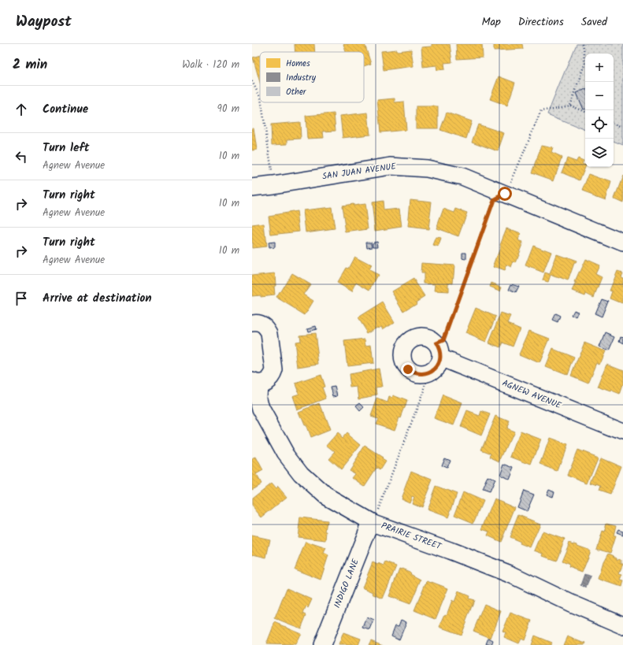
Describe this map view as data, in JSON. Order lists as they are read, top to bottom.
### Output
{
  "streets": {
    "street": [
      "SAN JUAN AVENUE",
      "AGNEW AVENUE",
      "PRAIRIE STREET",
      "INDIGO LANE"
    ]
  },
  "crossings": [
    ["PRAIRIE STREET", "INDIGO LANE"]
  ],
  "legend": ["Homes", "Industry", "Other"],
  "page": {
    "header": "Waypost",
    "nav": ["Map", "Directions", "Saved"],
    "heading": ["2 min", "Walk · 120 m"],
    "map_buttons": ["+", "−"],
    "list": [
      ["Continue", "90 m"],
      ["Turn left", "Agnew Avenue", "10 m"],
      ["Turn right", "Agnew Avenue", "10 m"],
      ["Turn right", "Agnew Avenue", "10 m"],
      "Arrive at destination"
    ]
  }
}
